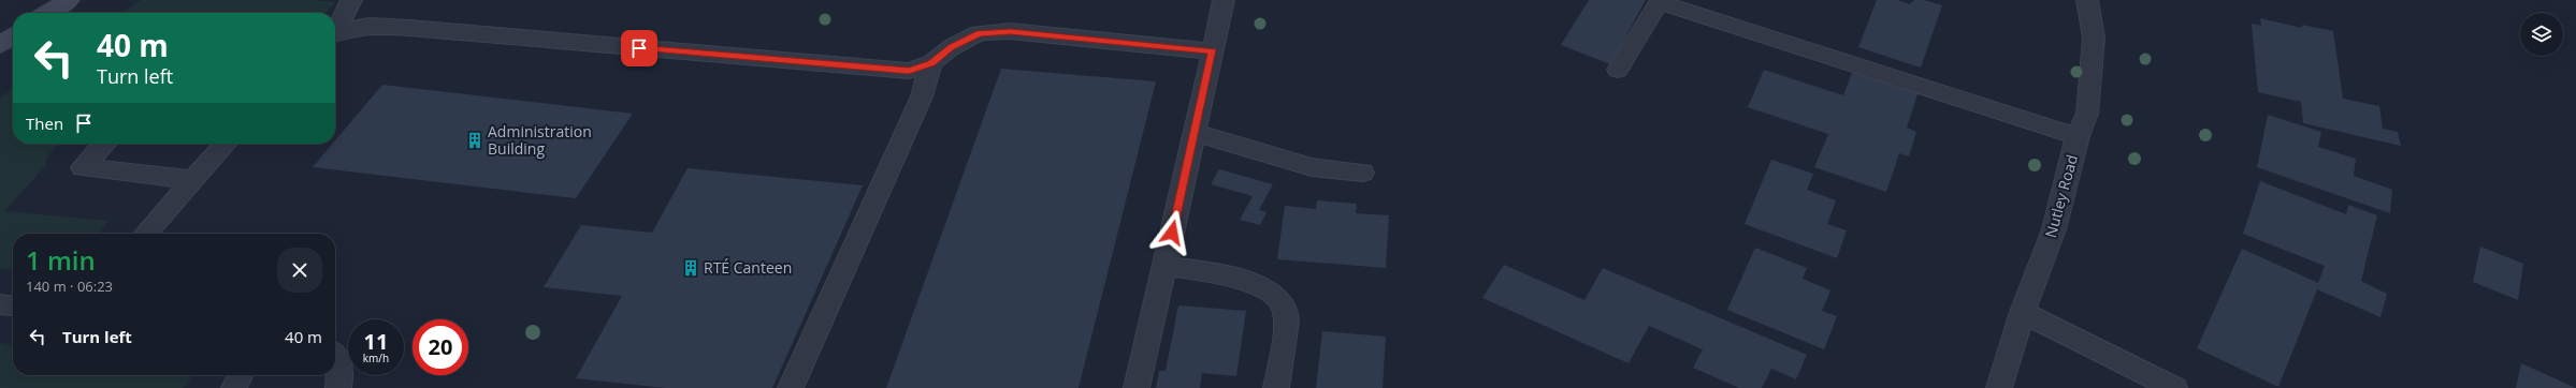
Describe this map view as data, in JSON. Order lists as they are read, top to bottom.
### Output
{
  "streets": {
    "street": ["Nutley Road"]
  },
  "places": {
    "building": ["Administration Building", "RTÉ Canteen"]
  },
  "page": {
    "turn": ["40 m", "Turn left"],
    "then": "Then",
    "heading": ["1 min", "140 m · 06:23"],
    "list": [
      {
        "name": "Turn left",
        "value": "40 m"
      }
    ],
    "speed": "11 km/h",
    "limit": "20"
  }
}
